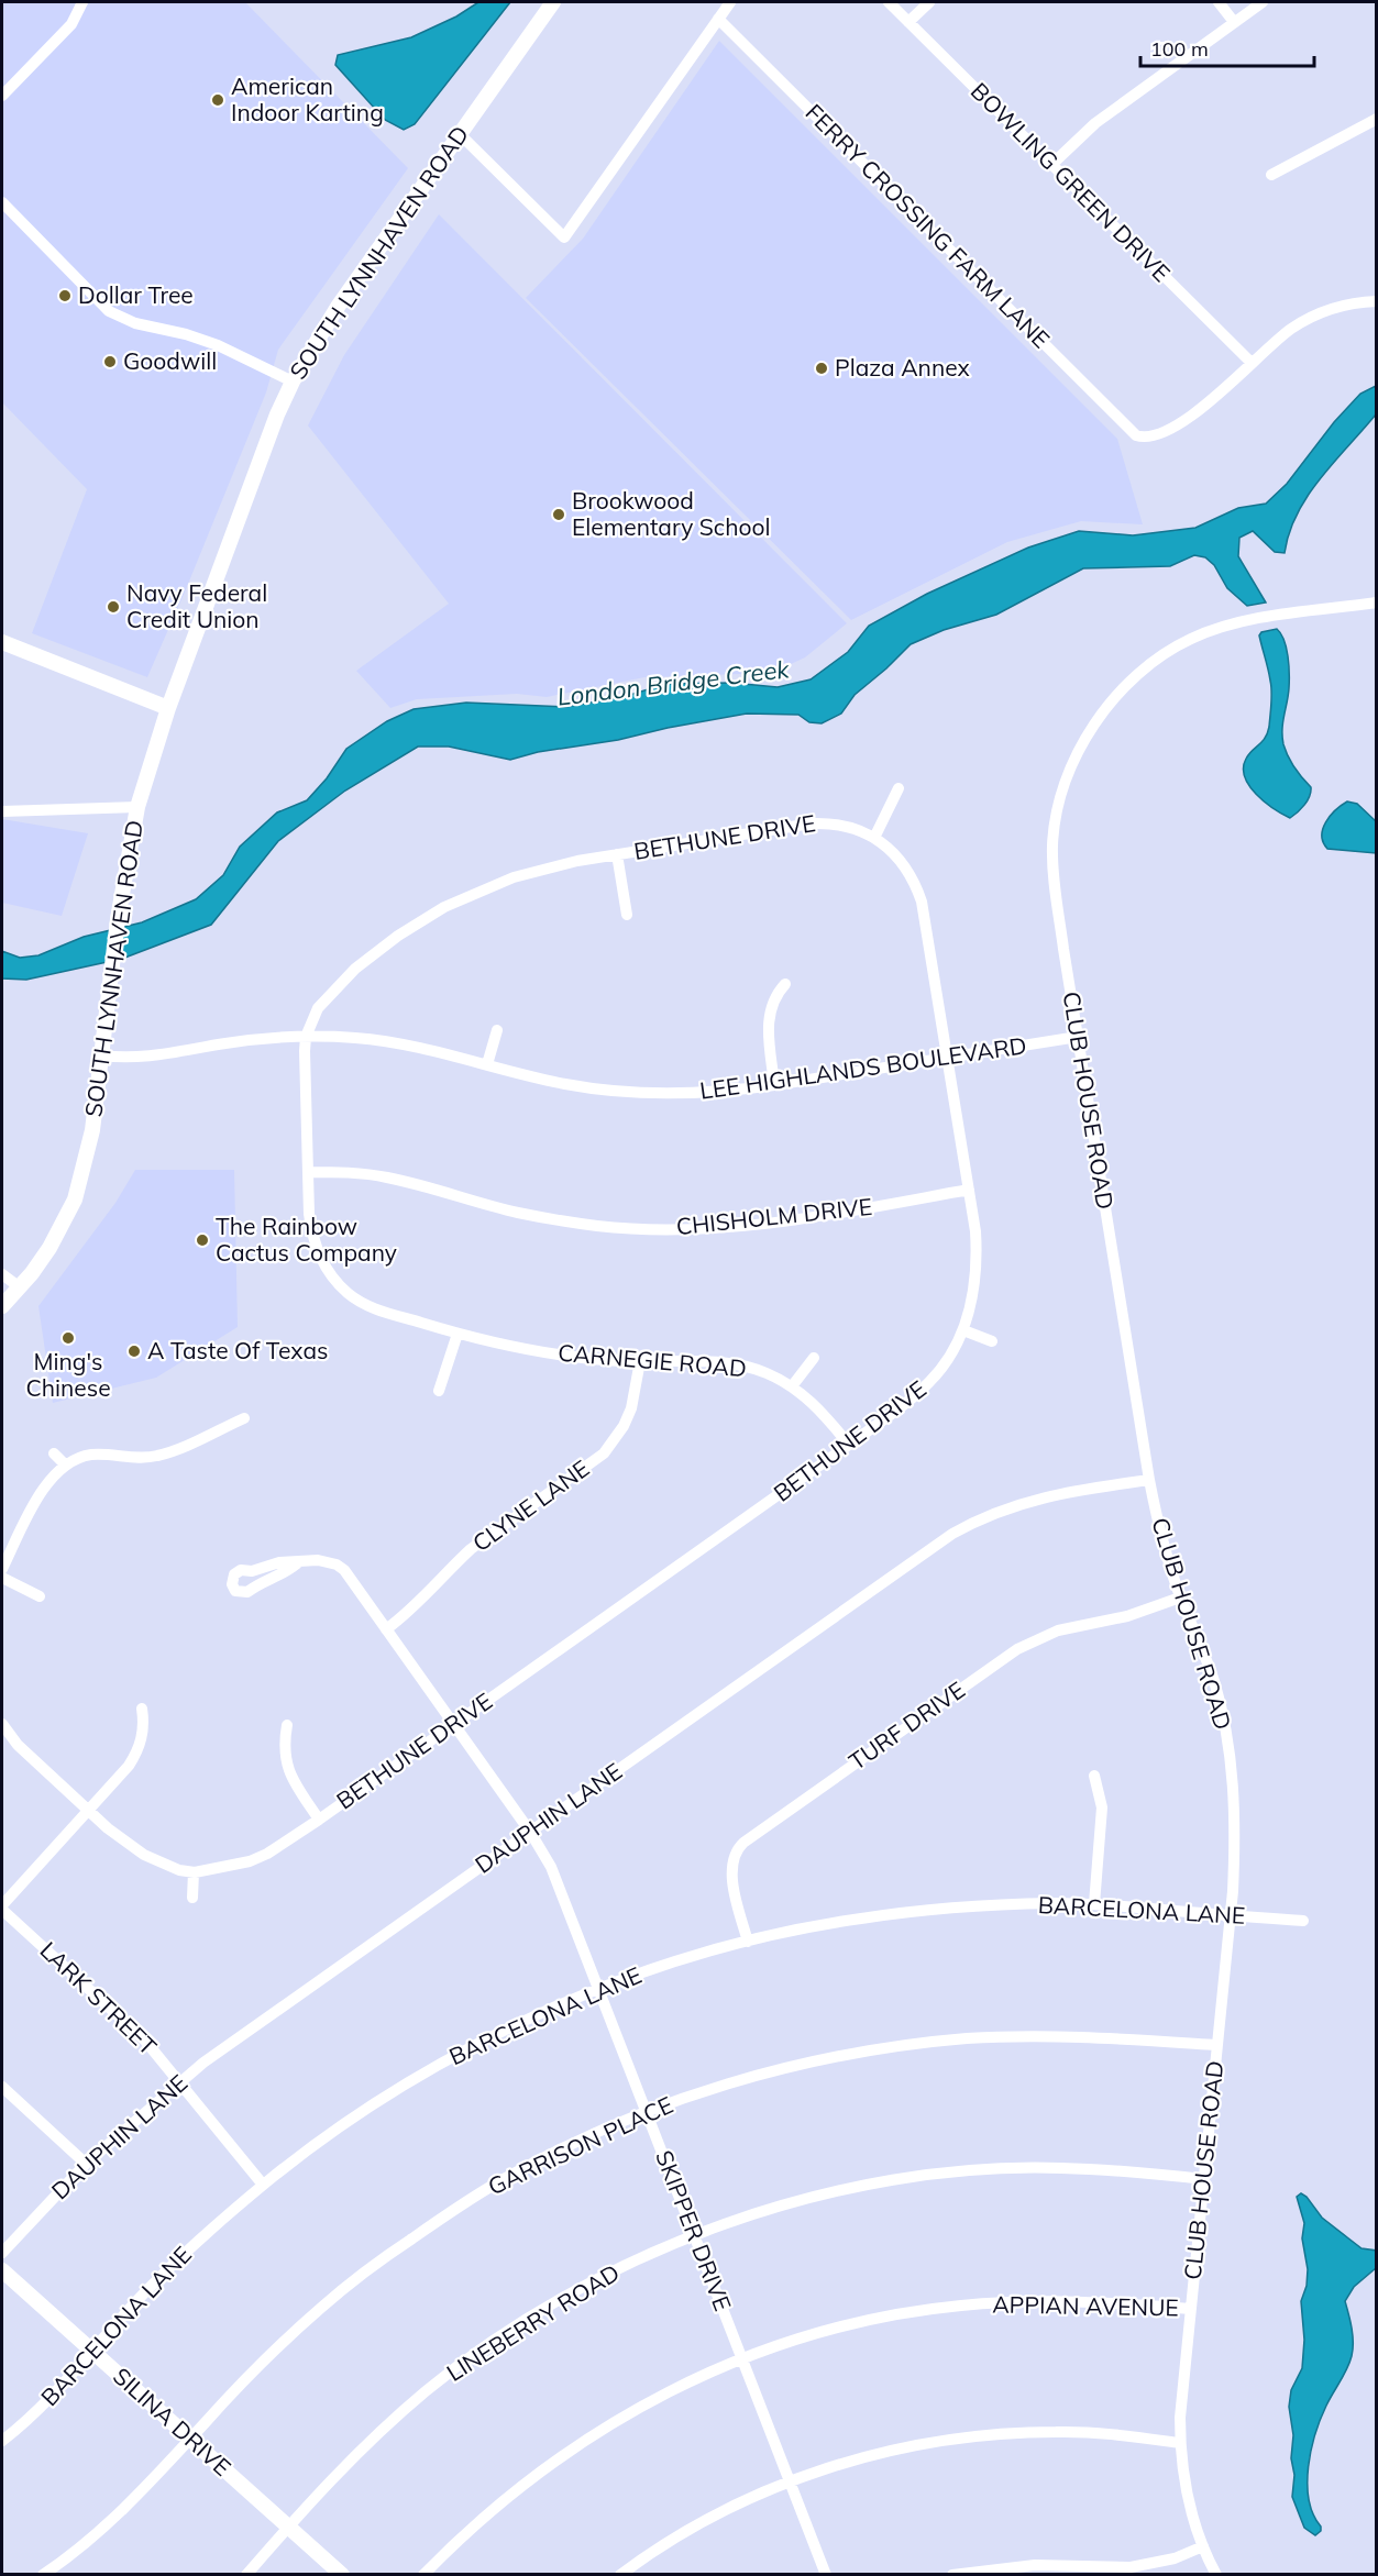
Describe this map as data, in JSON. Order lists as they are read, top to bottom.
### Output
{
  "streets": {
    "street": [
      "BOWLING GREEN DRIVE",
      "FERRY CROSSING FARM LANE",
      "SOUTH LYNNHAVEN ROAD",
      "BETHUNE DRIVE",
      "LEE HIGHLANDS BOULEVARD",
      "CLUB HOUSE ROAD",
      "CHISHOLM DRIVE",
      "CARNEGIE ROAD",
      "CLYNE LANE",
      "TURF DRIVE",
      "DAUPHIN LANE",
      "BARCELONA LANE",
      "LARK STREET",
      "GARRISON PLACE",
      "SKIPPER DRIVE",
      "APPIAN AVENUE",
      "LINEBERRY ROAD",
      "SILINA DRIVE"
    ]
  },
  "crossings": [
    ["BOWLING GREEN DRIVE", "FERRY CROSSING FARM LANE"],
    ["SOUTH LYNNHAVEN ROAD", "LEE HIGHLANDS BOULEVARD"],
    ["BETHUNE DRIVE", "LEE HIGHLANDS BOULEVARD"],
    ["BETHUNE DRIVE", "CHISHOLM DRIVE"],
    ["BETHUNE DRIVE", "CARNEGIE ROAD"],
    ["BETHUNE DRIVE", "SKIPPER DRIVE"],
    ["LEE HIGHLANDS BOULEVARD", "CLUB HOUSE ROAD"],
    ["LEE HIGHLANDS BOULEVARD", "CARNEGIE ROAD"],
    ["CLUB HOUSE ROAD", "TURF DRIVE"],
    ["CLUB HOUSE ROAD", "DAUPHIN LANE"],
    ["CLUB HOUSE ROAD", "BARCELONA LANE"],
    ["CLUB HOUSE ROAD", "GARRISON PLACE"],
    ["CLUB HOUSE ROAD", "APPIAN AVENUE"],
    ["CLUB HOUSE ROAD", "LINEBERRY ROAD"],
    ["CHISHOLM DRIVE", "CARNEGIE ROAD"],
    ["CARNEGIE ROAD", "CLYNE LANE"],
    ["CLYNE LANE", "SKIPPER DRIVE"],
    ["TURF DRIVE", "BARCELONA LANE"],
    ["DAUPHIN LANE", "LARK STREET"],
    ["DAUPHIN LANE", "SKIPPER DRIVE"],
    ["BARCELONA LANE", "LARK STREET"],
    ["BARCELONA LANE", "SKIPPER DRIVE"],
    ["BARCELONA LANE", "SILINA DRIVE"],
    ["GARRISON PLACE", "SKIPPER DRIVE"],
    ["GARRISON PLACE", "SILINA DRIVE"],
    ["SKIPPER DRIVE", "APPIAN AVENUE"],
    ["SKIPPER DRIVE", "LINEBERRY ROAD"],
    ["LINEBERRY ROAD", "SILINA DRIVE"]
  ],
  "water": ["London Bridge Creek"],
  "places": [
    "American Indoor Karting",
    "Dollar Tree",
    "Goodwill",
    "Plaza Annex",
    "Brookwood Elementary School",
    "Navy Federal Credit Union",
    "The Rainbow Cactus Company",
    "Ming's Chinese",
    "A Taste Of Texas"
  ],
  "scale_bar": "100 m"
}
